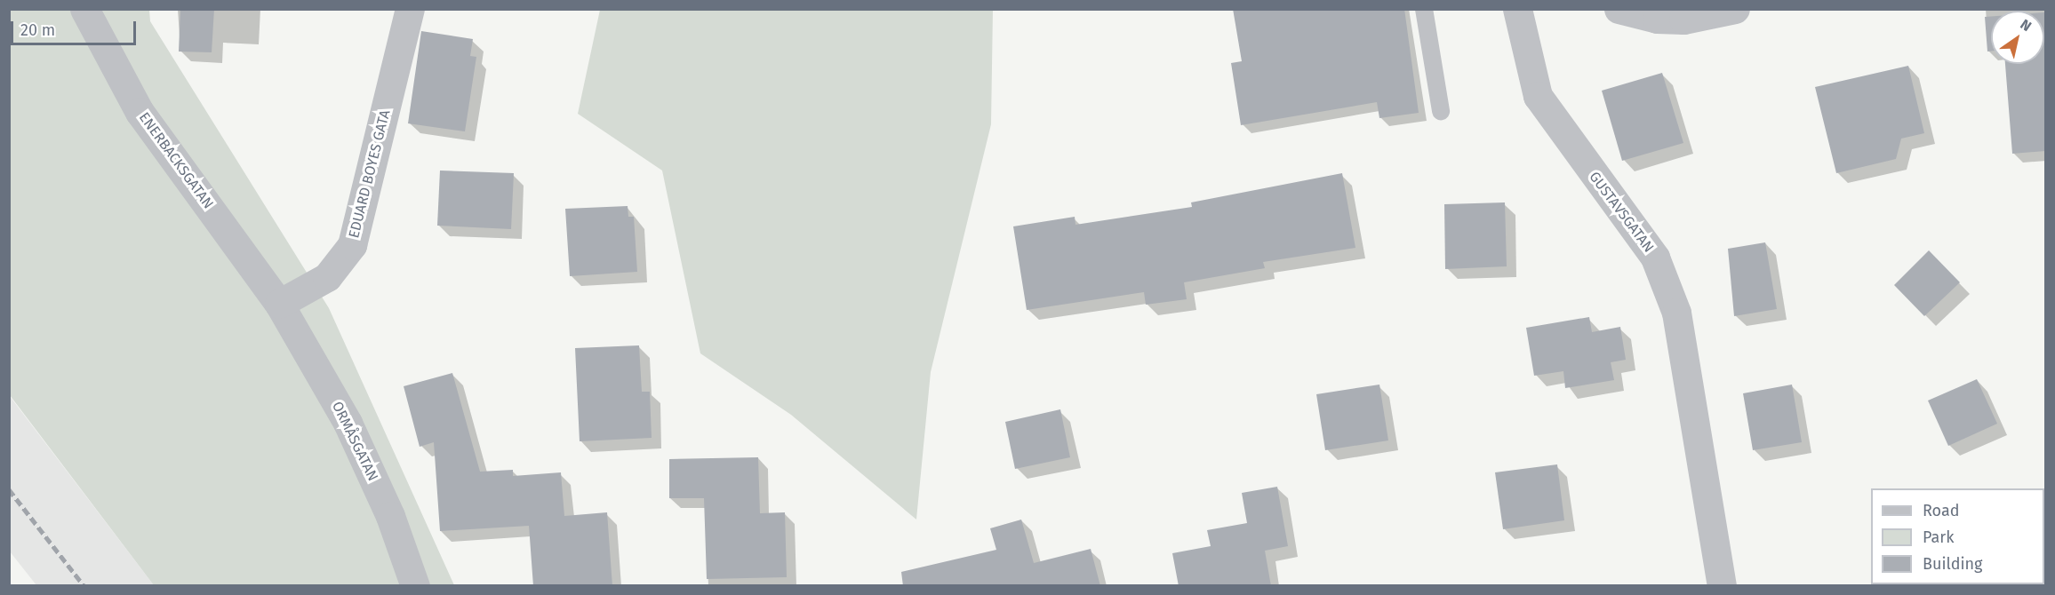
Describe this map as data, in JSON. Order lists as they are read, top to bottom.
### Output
{
  "streets": {
    "street": [
      "ENERBACKSGATAN",
      "EDUARD BOYES GATA",
      "GUSTAVSGATAN",
      "ORMÅSGATAN"
    ]
  },
  "crossings": [
    ["ENERBACKSGATAN", "EDUARD BOYES GATA"],
    ["ENERBACKSGATAN", "ORMÅSGATAN"],
    ["EDUARD BOYES GATA", "ORMÅSGATAN"]
  ],
  "legend": ["Road", "Park", "Building"],
  "scale_bar": "20 m",
  "north": "top right"
}
